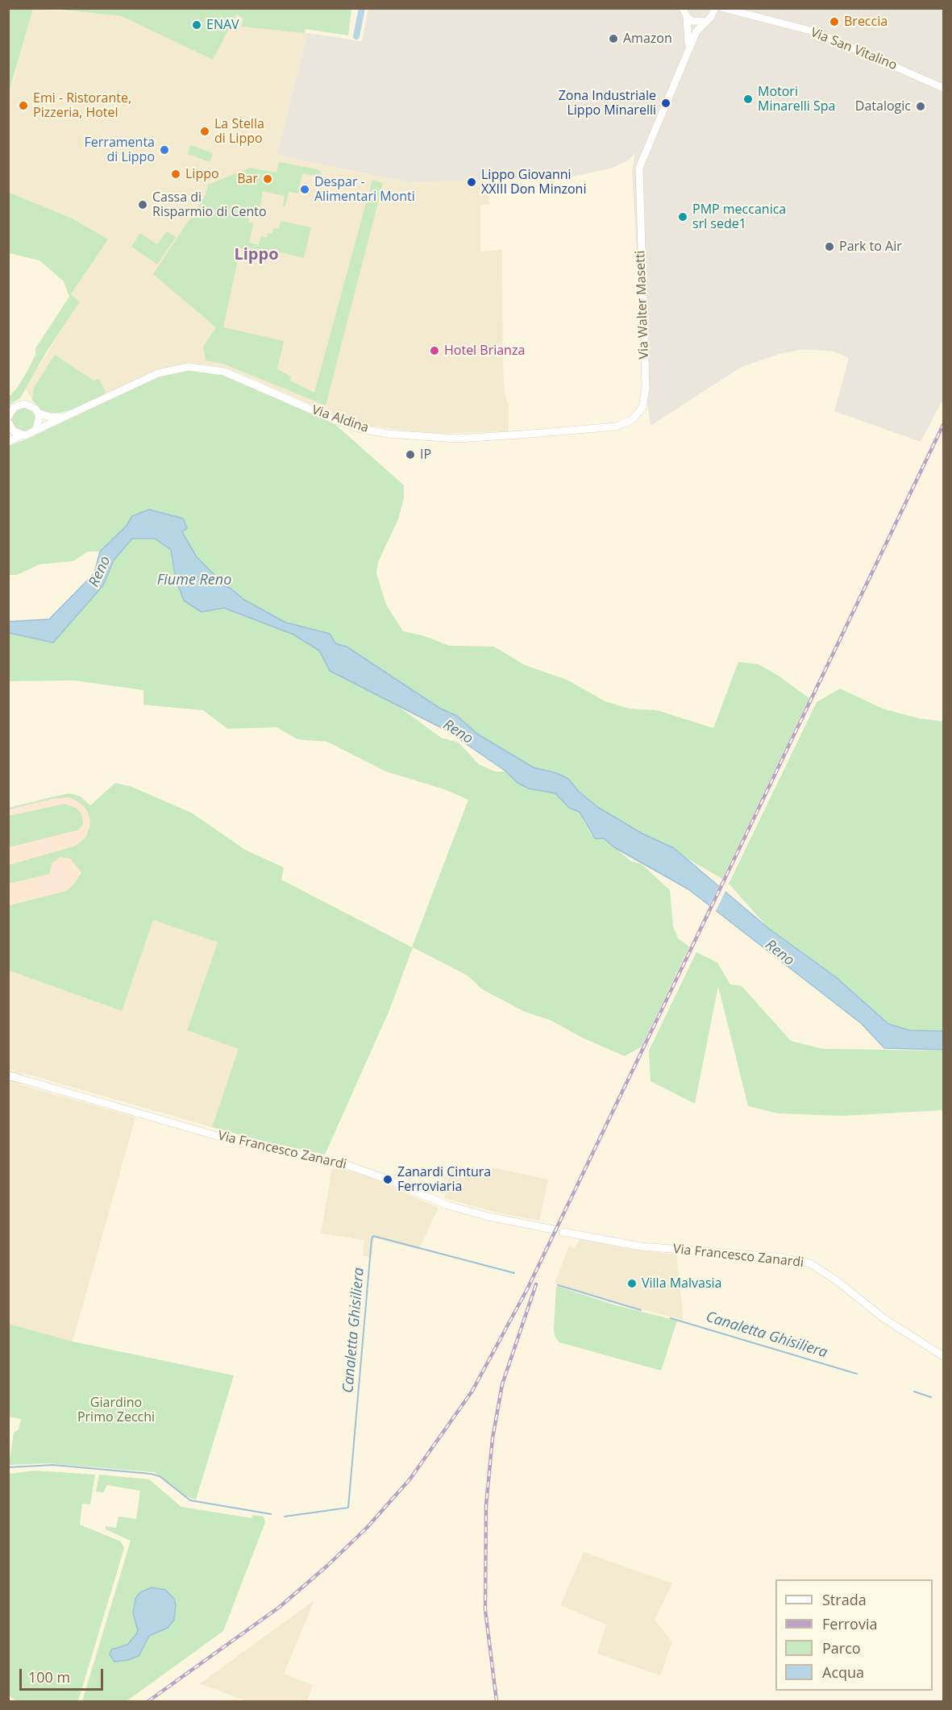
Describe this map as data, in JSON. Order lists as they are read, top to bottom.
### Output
{
  "streets": {
    "main road": ["Via Francesco Zanardi"],
    "street": ["Via San Vitalino", "Via Walter Masetti", "Via Aldina"]
  },
  "crossings": [
    ["Via Walter Masetti", "Via Aldina"]
  ],
  "districts": ["Lippo"],
  "water": ["Reno", "Fiume Reno", "Canaletta Ghisiliera"],
  "parks": ["Giardino Primo Zecchi"],
  "places": [
    "Breccia",
    "ENAV",
    "Amazon",
    "Motori Minarelli Spa",
    "Zona Industriale Lippo Minarelli",
    "Emi - Ristorante, Pizzeria, Hotel",
    "Datalogic",
    "La Stella di Lippo",
    "Ferramenta di Lippo",
    "Lippo",
    "Bar",
    "Lippo Giovanni XXIII Don Minzoni",
    "Despar - Alimentari Monti",
    "Cassa di Risparmio di Cento",
    "PMP meccanica srl sede1",
    "Park to Air",
    "Hotel Brianza",
    "IP",
    "Zanardi Cintura Ferroviaria",
    "Villa Malvasia"
  ],
  "legend": [
    "Strada",
    "Ferrovia",
    "Parco",
    "Acqua"
  ],
  "scale_bar": "100 m"
}
